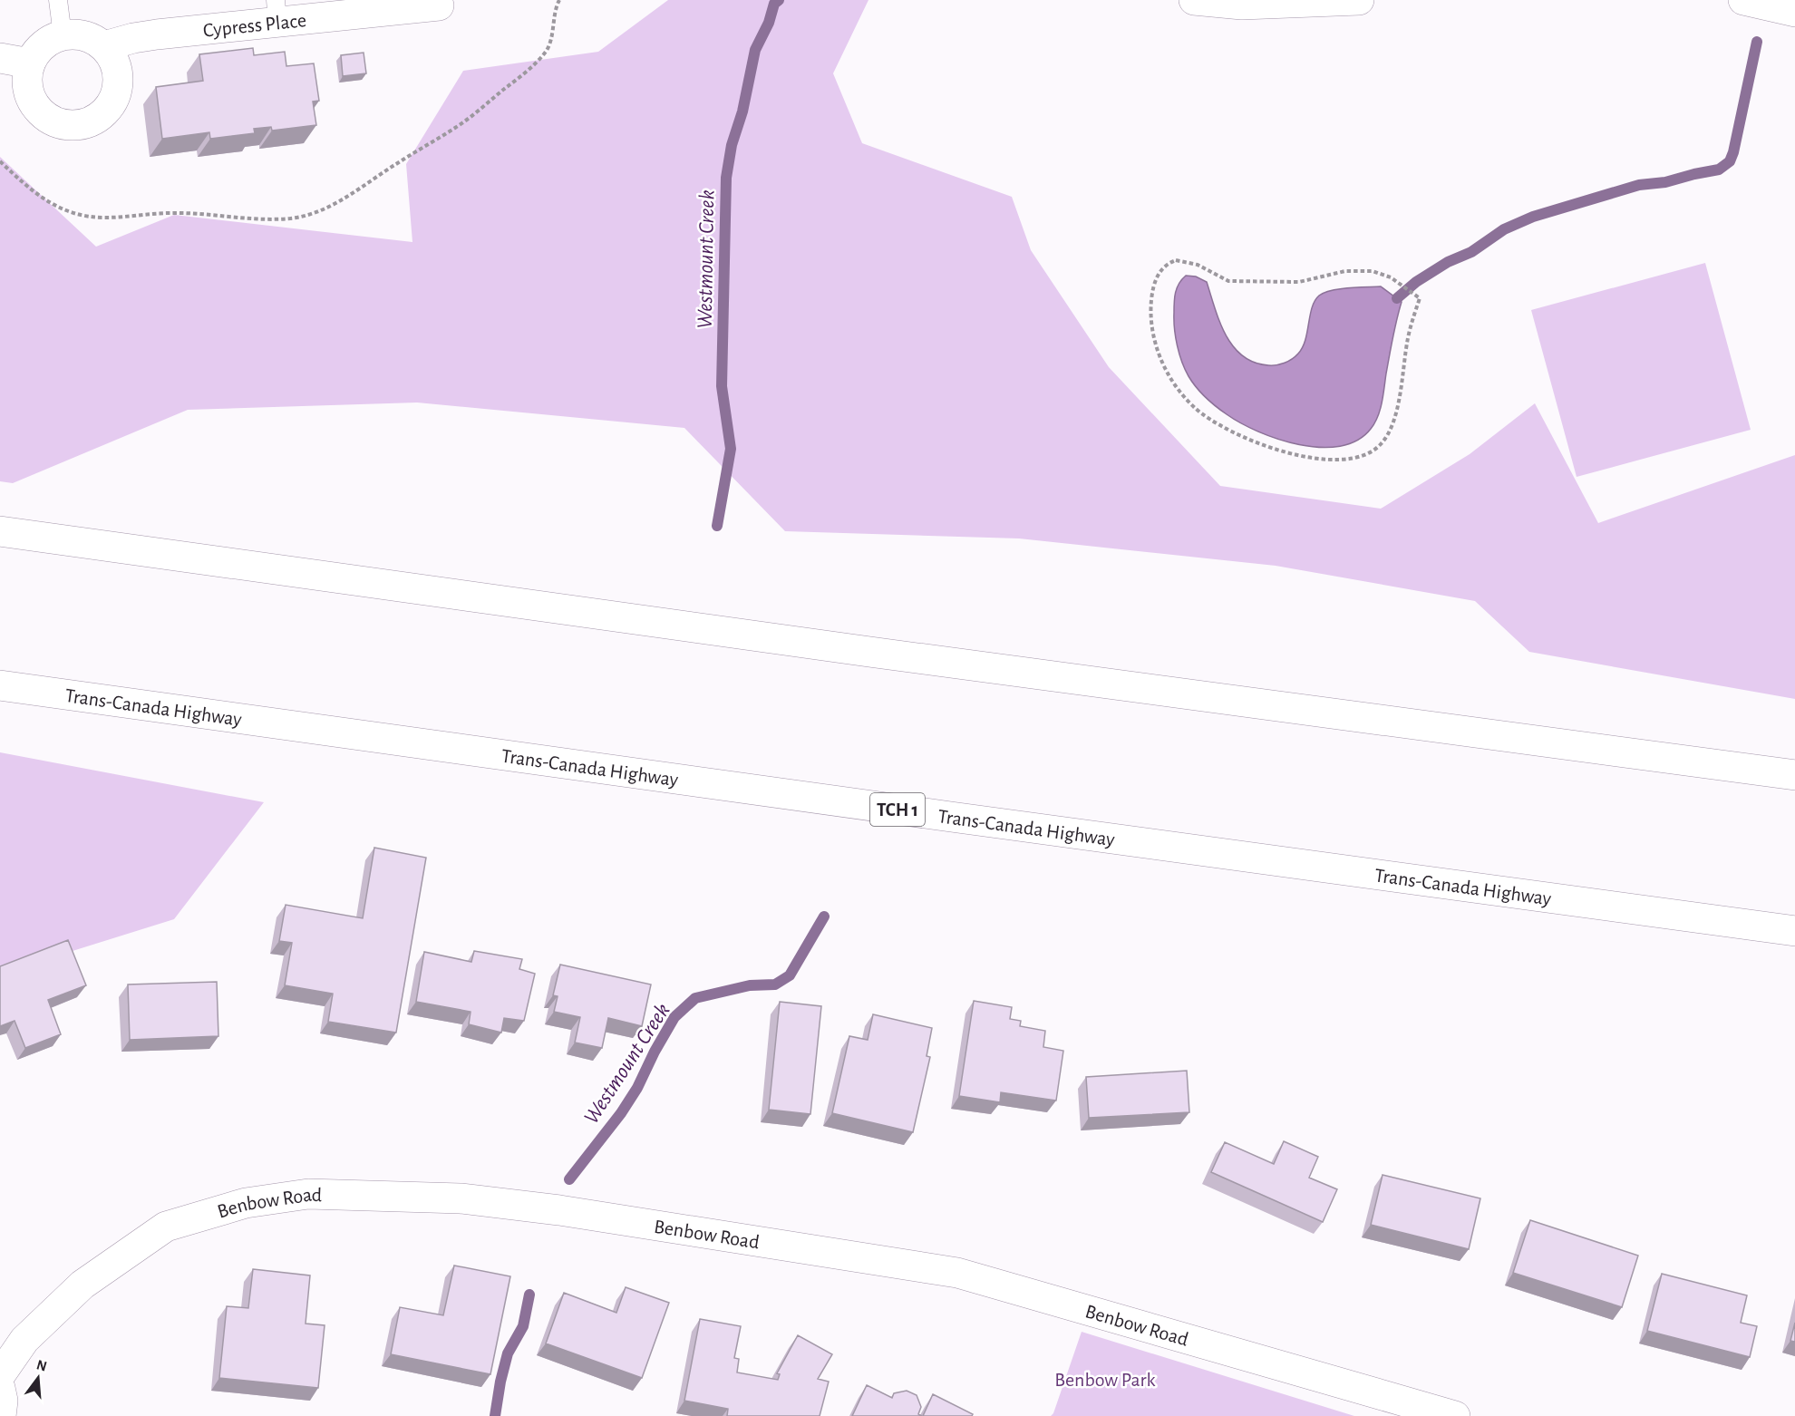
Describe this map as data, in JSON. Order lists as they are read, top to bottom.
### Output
{
  "streets": {
    "main road": [
      "Cypress Place",
      "Trans-Canada Highway",
      "TCH 1",
      "Benbow Road"
    ]
  },
  "water": ["Westmount Creek"],
  "parks": ["Benbow Park"],
  "north": "top"
}
